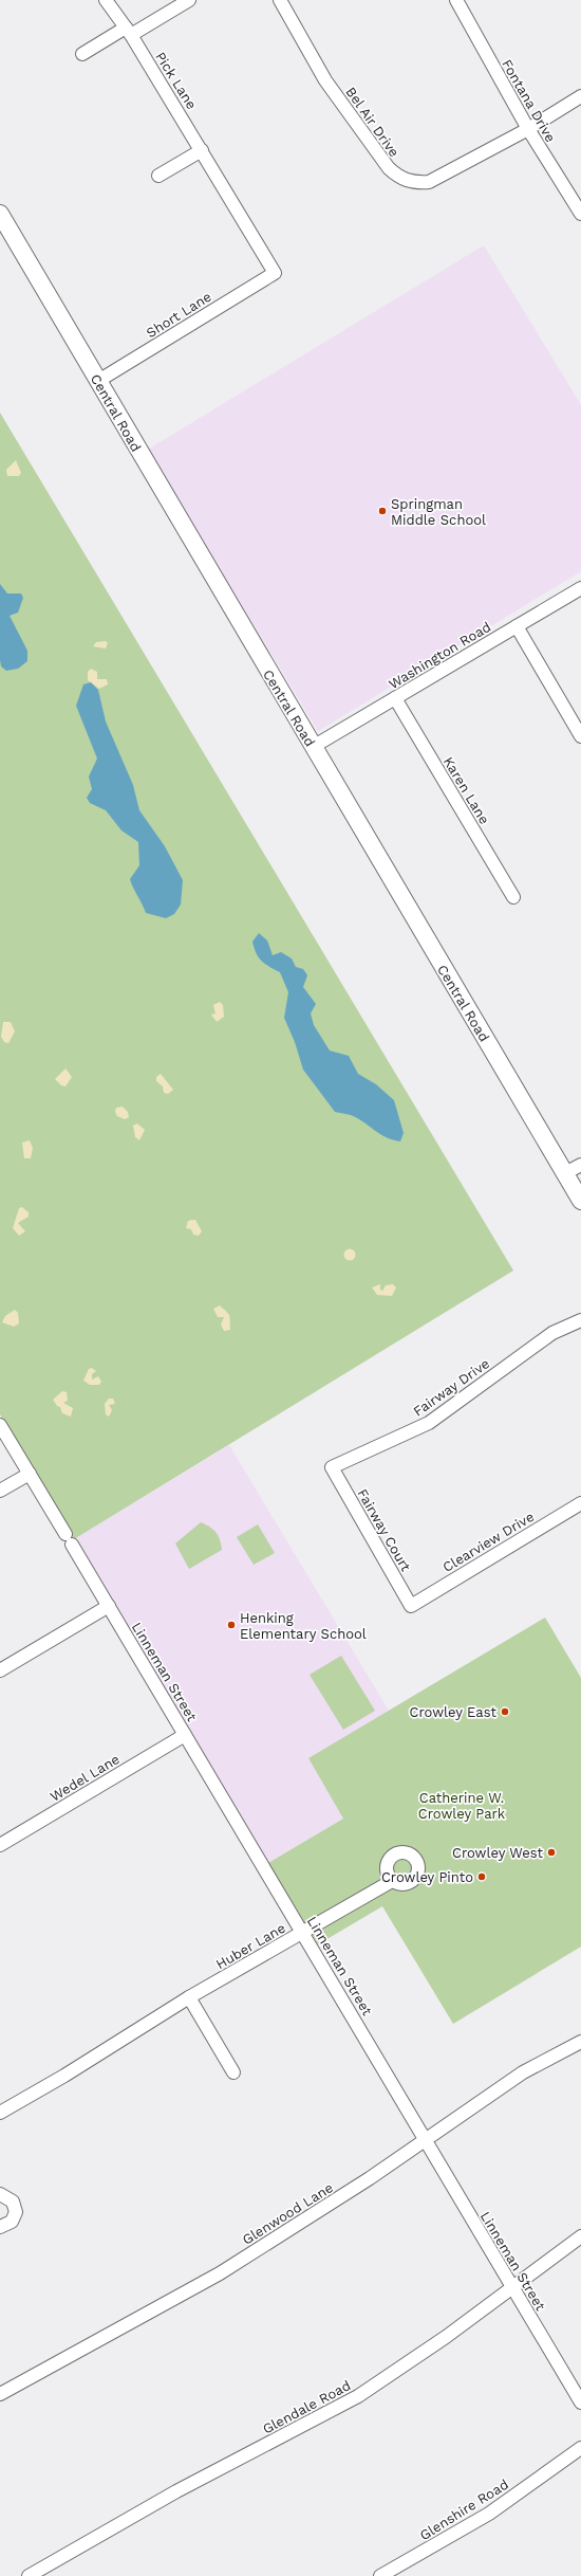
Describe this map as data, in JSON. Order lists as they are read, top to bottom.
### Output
{
  "streets": {
    "main road": ["Central Road"],
    "street": [
      "Pick Lane",
      "Fontana Drive",
      "Bel Air Drive",
      "Short Lane",
      "Washington Road",
      "Karen Lane",
      "Fairway Drive",
      "Fairway Court",
      "Clearview Drive",
      "Linneman Street",
      "Wedel Lane",
      "Huber Lane",
      "Glenwood Lane",
      "Glendale Road",
      "Glenshire Road"
    ]
  },
  "crossings": [
    ["Pick Lane", "Short Lane"],
    ["Fontana Drive", "Bel Air Drive"],
    ["Short Lane", "Central Road"],
    ["Central Road", "Washington Road"],
    ["Washington Road", "Karen Lane"],
    ["Fairway Drive", "Fairway Court"],
    ["Fairway Court", "Clearview Drive"],
    ["Linneman Street", "Wedel Lane"],
    ["Linneman Street", "Huber Lane"],
    ["Linneman Street", "Glenwood Lane"],
    ["Linneman Street", "Glendale Road"]
  ],
  "parks": ["Catherine W. Crowley Park"],
  "places": [
    "Springman Middle School",
    "Henking Elementary School",
    "Crowley East",
    "Crowley West",
    "Crowley Pinto"
  ]
}
